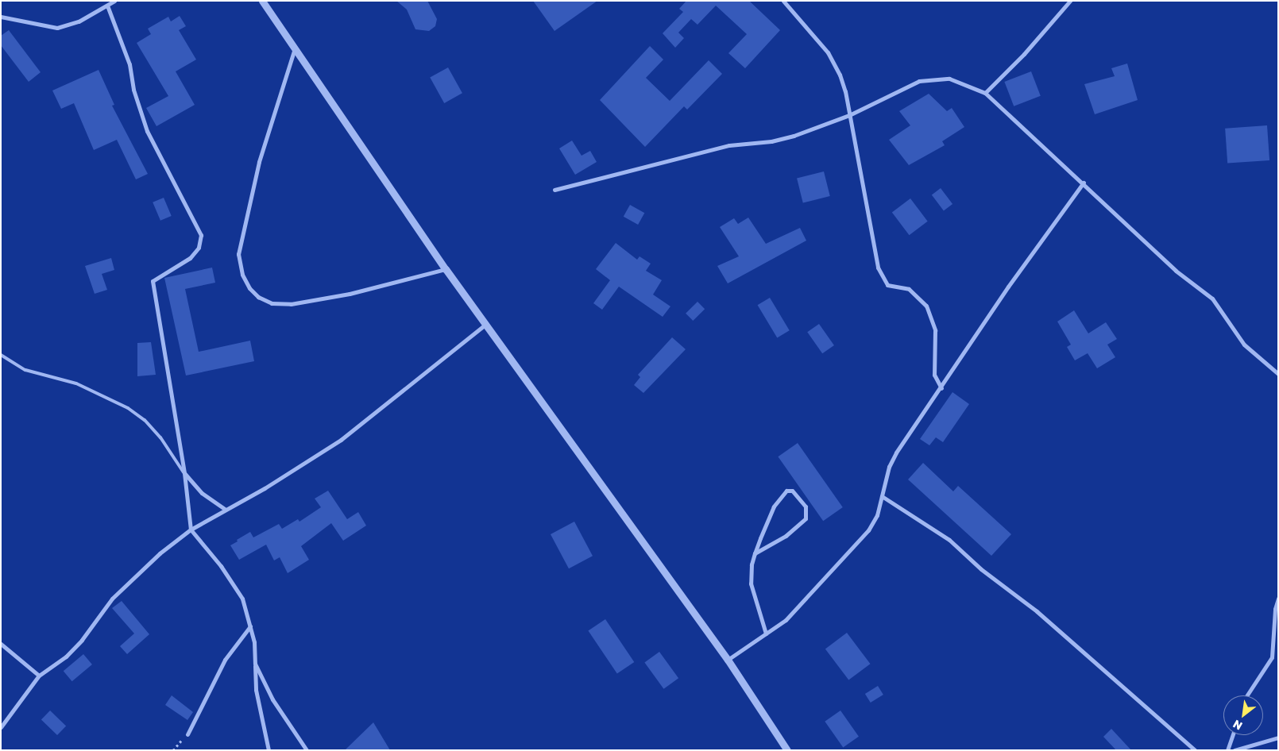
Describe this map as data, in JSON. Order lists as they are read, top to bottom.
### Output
{
  "north": "bottom left"
}
